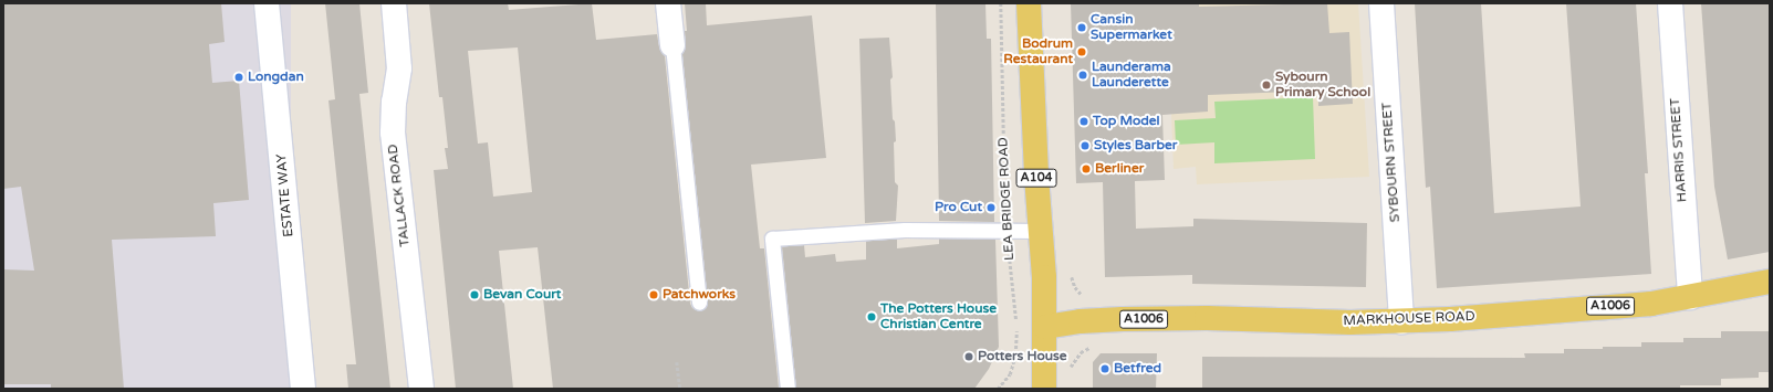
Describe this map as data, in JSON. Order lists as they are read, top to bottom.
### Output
{
  "streets": {
    "main road": ["A104", "A1006", "MARKHOUSE ROAD"],
    "street": [
      "HARRIS STREET",
      "SYBOURN STREET",
      "ESTATE WAY",
      "TALLACK ROAD"
    ],
    "path": ["LEA BRIDGE ROAD"]
  },
  "crossings": [
    ["HARRIS STREET", "MARKHOUSE ROAD"],
    ["SYBOURN STREET", "MARKHOUSE ROAD"],
    ["A104", "MARKHOUSE ROAD"]
  ],
  "places": [
    "Cansin Supermarket",
    "Bodrum Restaurant",
    "Launderama Launderette",
    "Longdan",
    "Sybourn Primary School",
    "Top Model",
    "Styles Barber",
    "Berliner",
    "Pro Cut",
    "Bevan Court",
    "Patchworks",
    "The Potters House Christian Centre",
    "Potters House",
    "Betfred"
  ]
}
